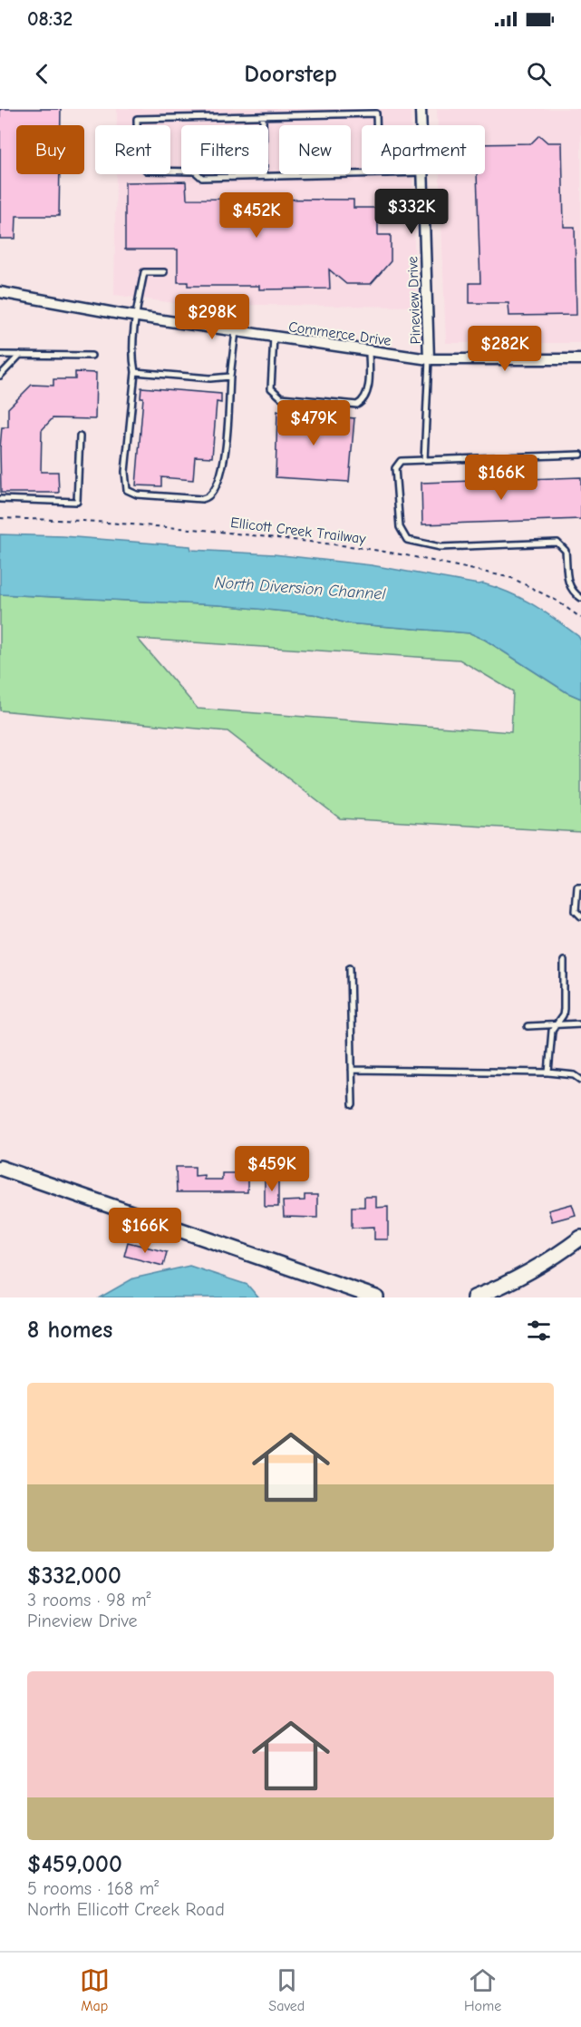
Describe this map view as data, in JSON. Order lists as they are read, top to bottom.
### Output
{
  "streets": {
    "street": ["Pineview Drive", "Commerce Drive"],
    "path": ["Ellicott Creek Trailway"]
  },
  "crossings": [
    ["Pineview Drive", "Commerce Drive"]
  ],
  "water": ["North Diversion Channel"],
  "page": {
    "status": "08:32",
    "header": "Doorstep",
    "chip": [
      "Buy",
      "Rent",
      "Filters",
      "New",
      "Apartment"
    ],
    "price": [
      "$332K",
      "$452K",
      "$298K",
      "$282K",
      "$479K",
      "$166K",
      "$459K",
      "$166K"
    ],
    "heading": "8 homes",
    "list": [
      {
        "name": "$332,000",
        "note": "3 rooms · 98 m² · Pineview Drive"
      },
      {
        "name": "$459,000",
        "note": "5 rooms · 168 m² · North Ellicott Creek Road"
      }
    ],
    "tabs": ["Map", "Saved", "Home"]
  }
}
